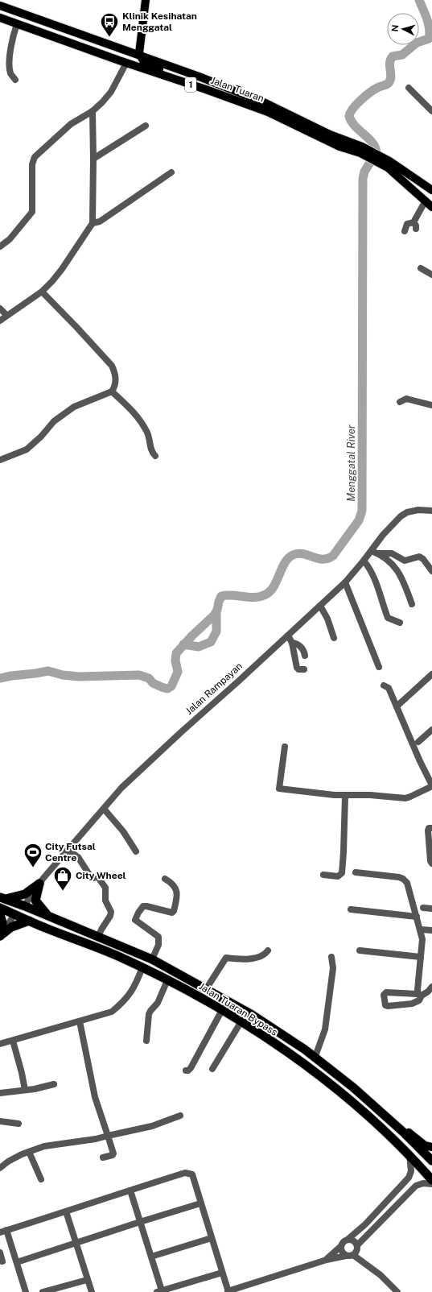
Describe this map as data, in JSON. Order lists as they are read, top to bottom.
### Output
{
  "streets": {
    "highway": ["Jalan Tuaran Bypass"],
    "main road": ["1", "Jalan Tuaran"],
    "street": ["Jalan Rampayan"]
  },
  "crossings": [
    ["Jalan Rampayan", "Jalan Tuaran Bypass"]
  ],
  "water": ["Menggatal River"],
  "places": {
    "bus stop": ["Klinik Kesihatan Menggatal"],
    "sports": ["City Futsal Centre"],
    "shop": ["City Wheel"]
  },
  "north": "left"
}
